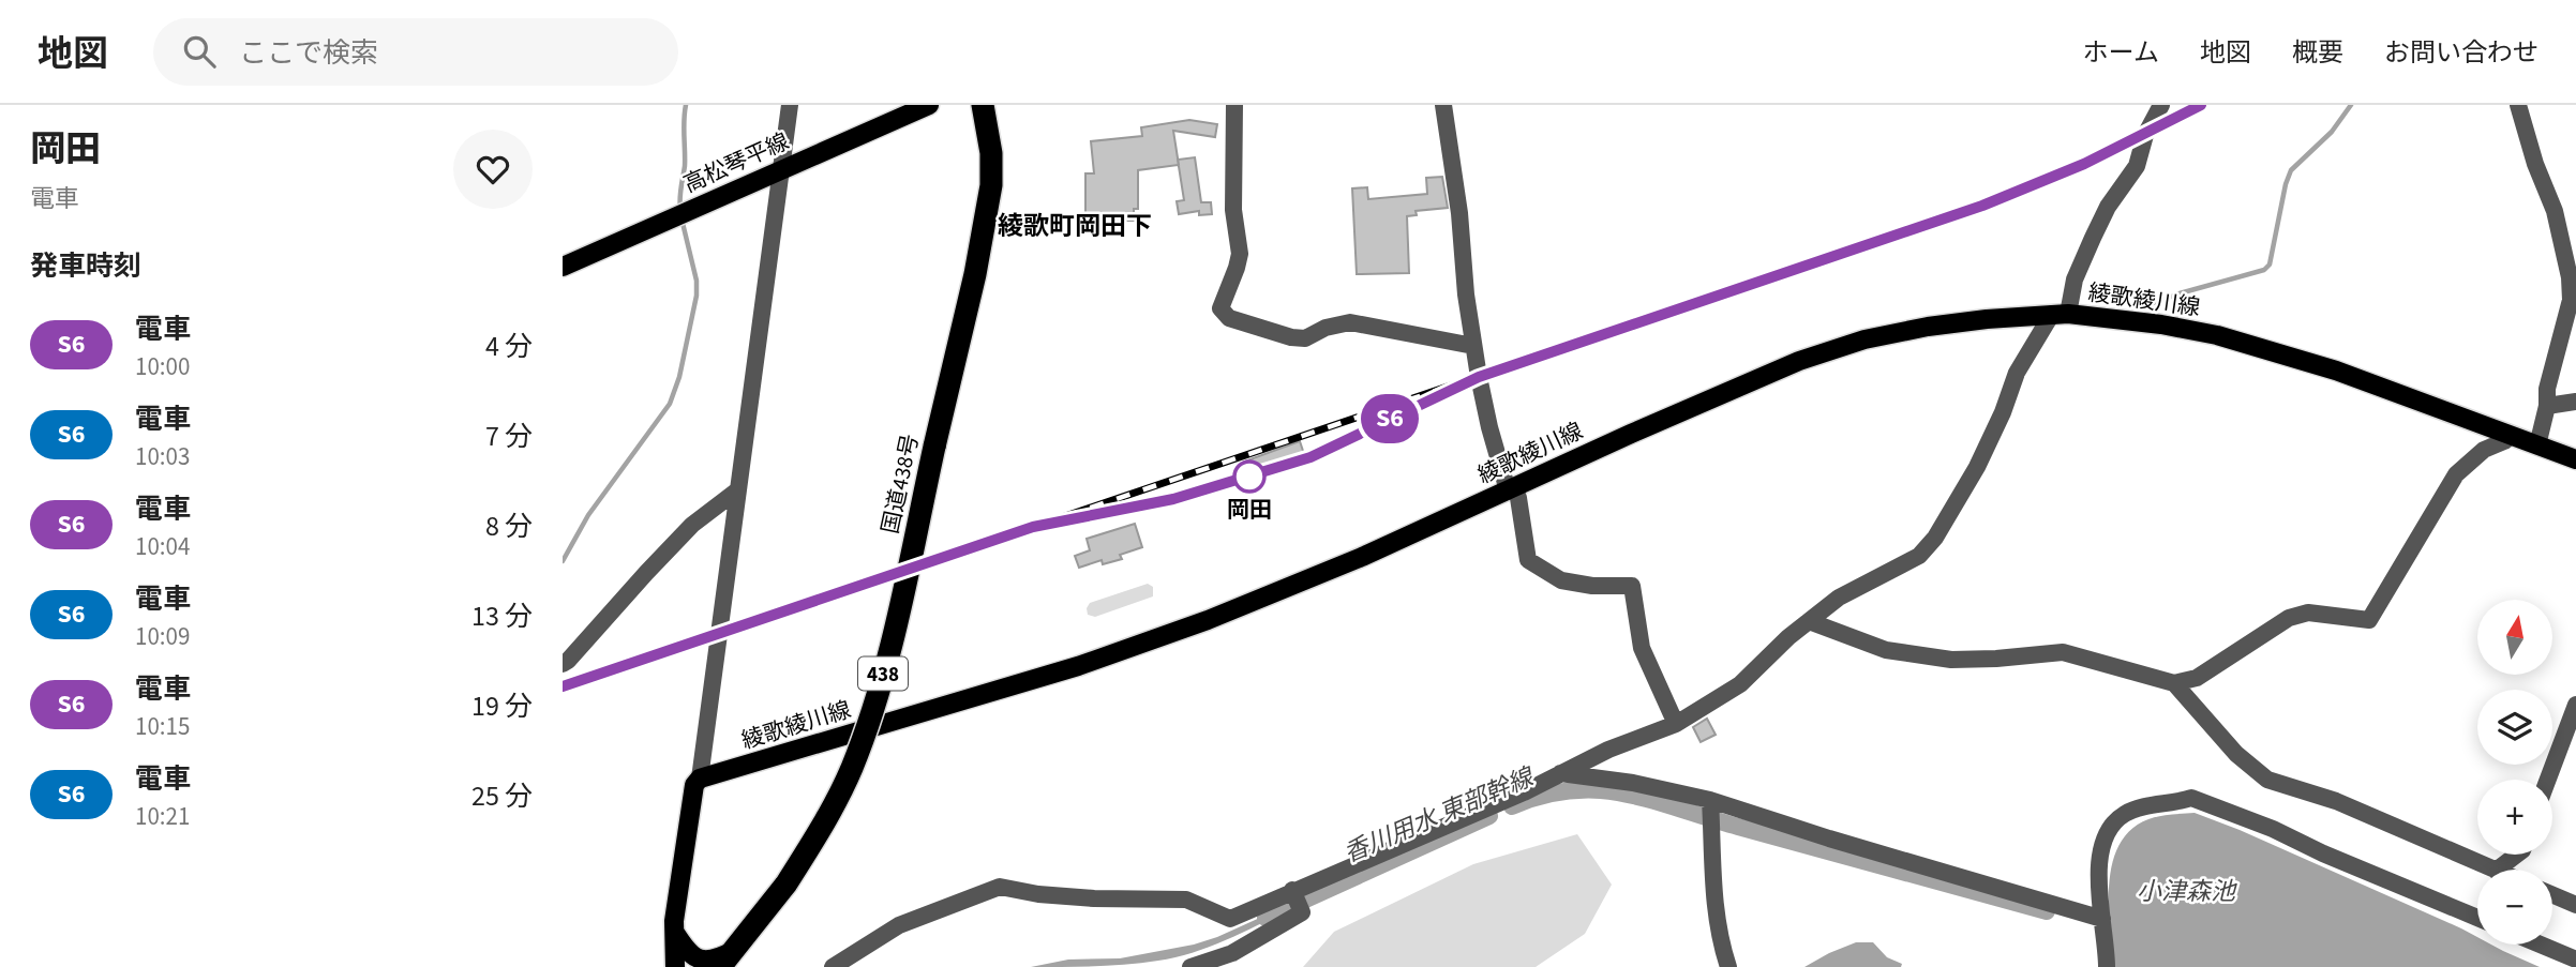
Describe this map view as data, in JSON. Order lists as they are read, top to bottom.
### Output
{
  "streets": {
    "highway": ["国道438号", "438"],
    "main road": ["高松琴平線", "綾歌綾川線"]
  },
  "districts": ["綾歌町岡田下"],
  "water": ["香川用水 東部幹線", "小津森池"],
  "places": ["岡田"],
  "north": "top",
  "page": {
    "header": "地図",
    "search": "ここで検索",
    "nav": [
      "ホーム",
      "地図",
      "概要",
      "お問い合わせ"
    ],
    "heading": [
      ["岡田", "電車"],
      "発車時刻"
    ],
    "on_map": "S6",
    "list": [
      {
        "mark": "S6",
        "name": "電車",
        "note": "10:00",
        "value": "4 分"
      },
      {
        "mark": "S6",
        "name": "電車",
        "note": "10:03",
        "value": "7 分"
      },
      {
        "mark": "S6",
        "name": "電車",
        "note": "10:04",
        "value": "8 分"
      },
      {
        "mark": "S6",
        "name": "電車",
        "note": "10:09",
        "value": "13 分"
      },
      {
        "mark": "S6",
        "name": "電車",
        "note": "10:15",
        "value": "19 分"
      },
      {
        "mark": "S6",
        "name": "電車",
        "note": "10:21",
        "value": "25 分"
      }
    ],
    "map_buttons": ["+", "−"]
  }
}
